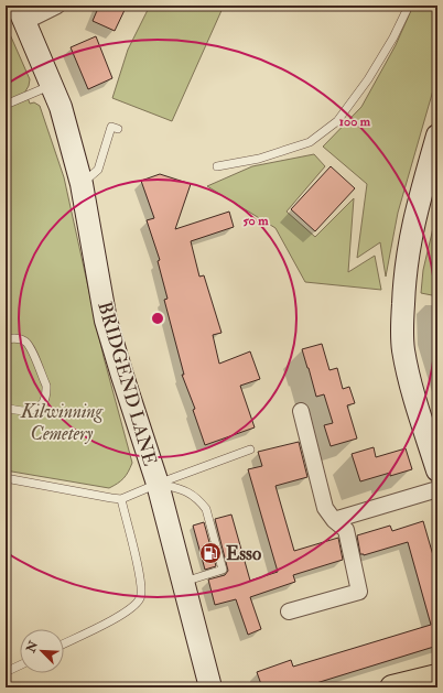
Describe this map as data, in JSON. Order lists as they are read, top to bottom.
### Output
{
  "streets": {
    "main road": ["BRIDGEND LANE"]
  },
  "parks": ["Kilwinning Cemetery"],
  "places": {
    "fuel station": ["Esso"]
  },
  "north": "top left",
  "rings": ["100 m", "50 m"]
}
